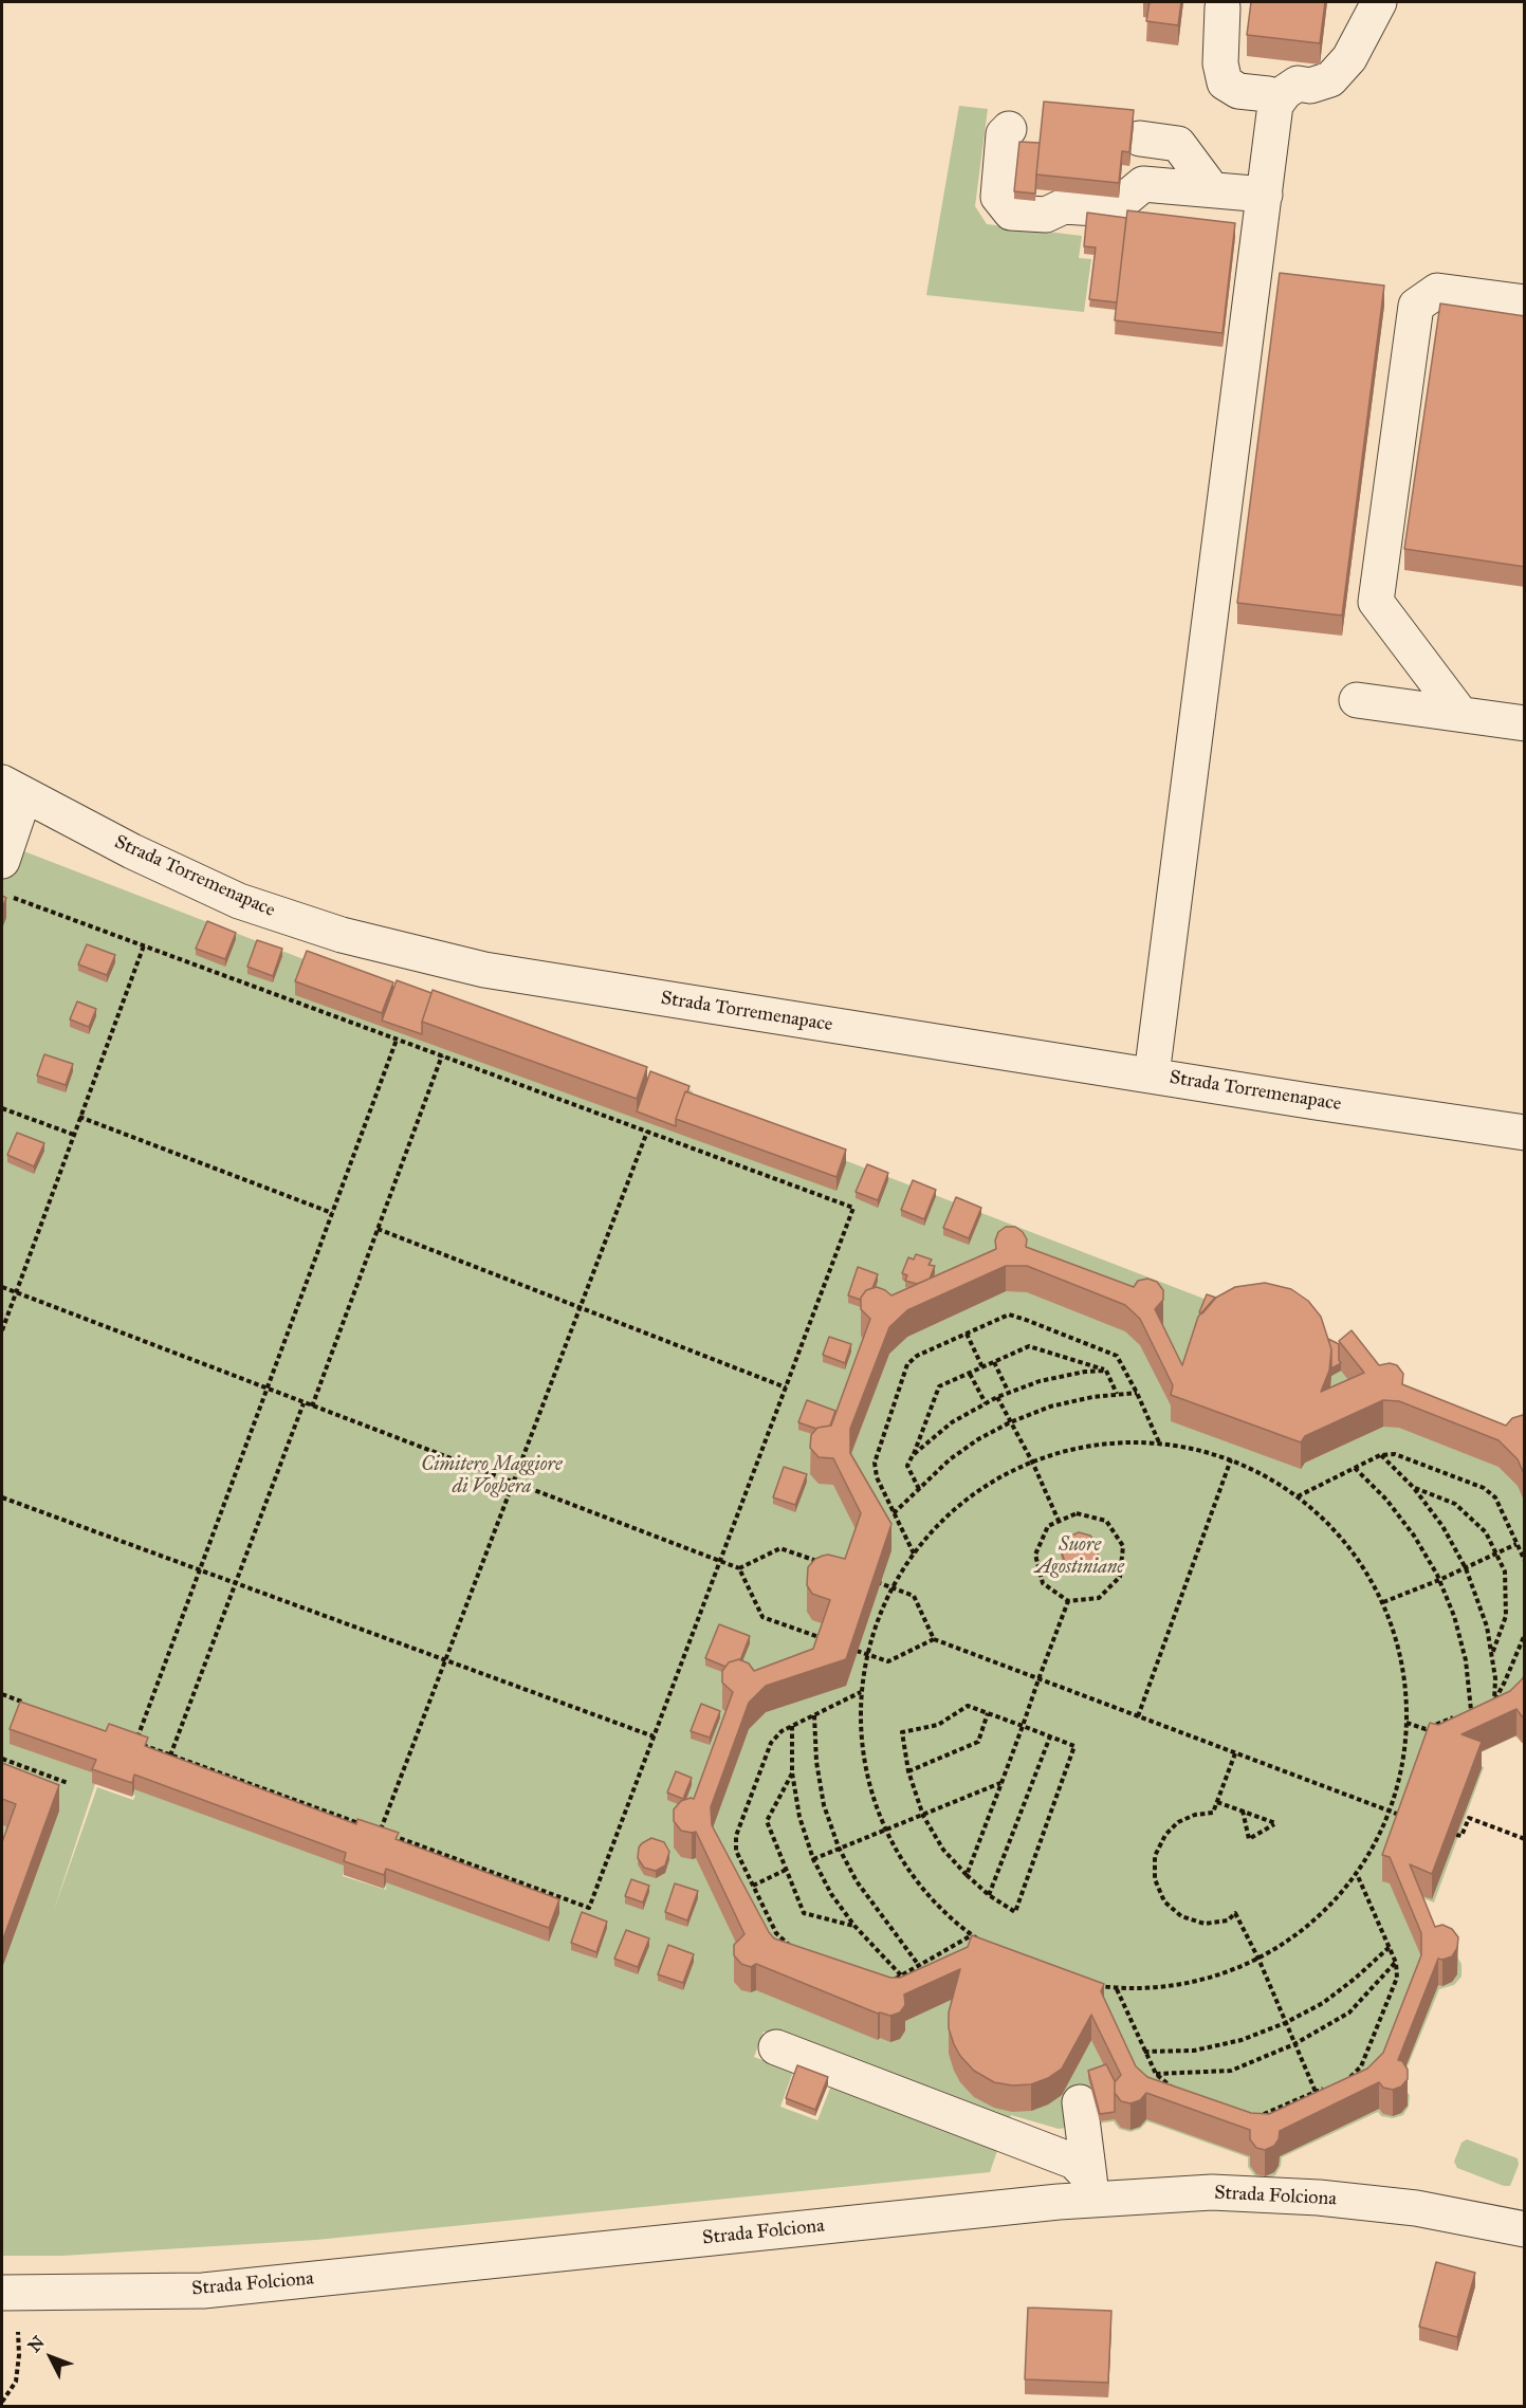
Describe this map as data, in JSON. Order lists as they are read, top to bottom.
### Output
{
  "streets": {
    "street": ["Strada Torremenapace", "Strada Folciona"]
  },
  "parks": ["Cimitero Maggiore di Voghera", "Suore Agostiniane"],
  "north": "top left"
}
